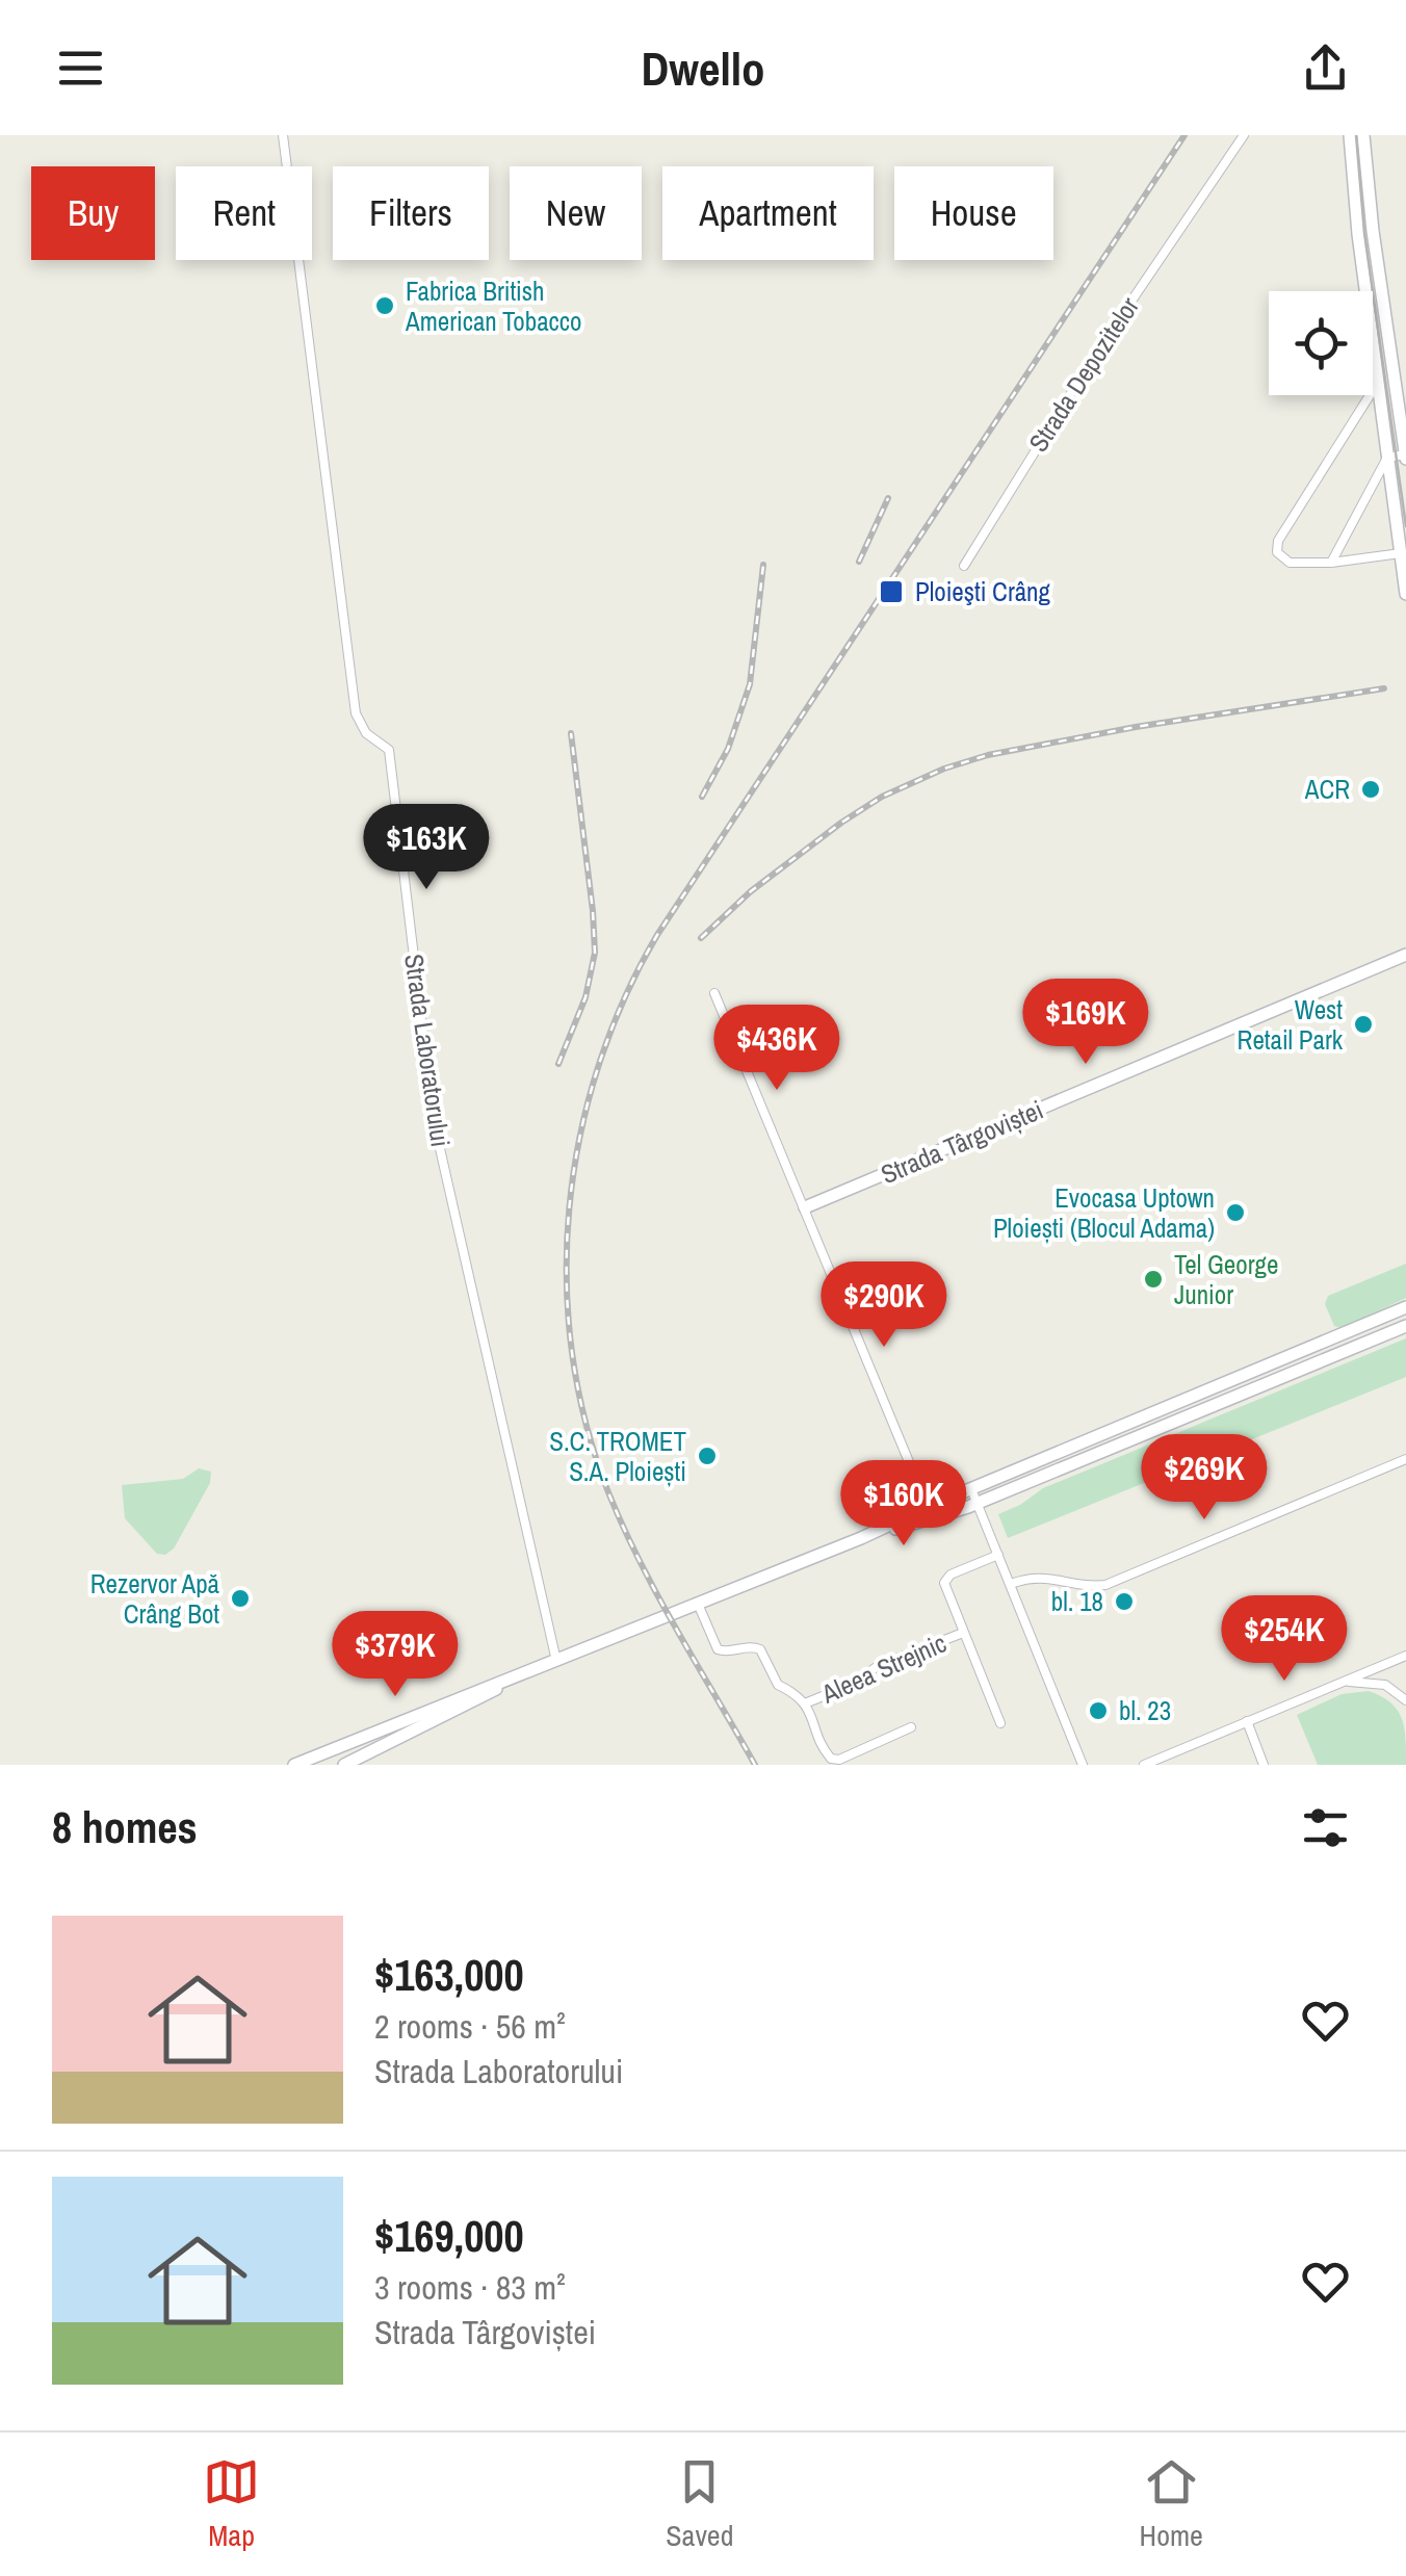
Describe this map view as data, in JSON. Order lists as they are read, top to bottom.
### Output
{
  "streets": {
    "main road": ["Strada Târgoviștei"],
    "street": ["Strada Depozitelor", "Strada Laboratorului", "Aleea Strejnic"]
  },
  "places": {
    "other": [
      "Fabrica British American Tobacco",
      "ACR",
      "West Retail Park",
      "Evocasa Uptown Ploiești (Blocul Adama)",
      "Tel George Junior",
      "S.C. TROMET S.A. Ploiești",
      "Rezervor Apă Crâng Bot",
      "bl. 18",
      "bl. 23"
    ],
    "transit": ["Ploieşti Crâng"]
  },
  "page": {
    "header": "Dwello",
    "chip": [
      "Buy",
      "Rent",
      "Filters",
      "New",
      "Apartment",
      "House"
    ],
    "price": [
      "$163K",
      "$169K",
      "$436K",
      "$290K",
      "$269K",
      "$160K",
      "$254K",
      "$379K"
    ],
    "heading": "8 homes",
    "list": [
      {
        "name": "$163,000",
        "note": "2 rooms · 56 m² · Strada Laboratorului"
      },
      {
        "name": "$169,000",
        "note": "3 rooms · 83 m² · Strada Târgoviștei"
      }
    ],
    "tabs": ["Map", "Saved", "Home"]
  }
}
